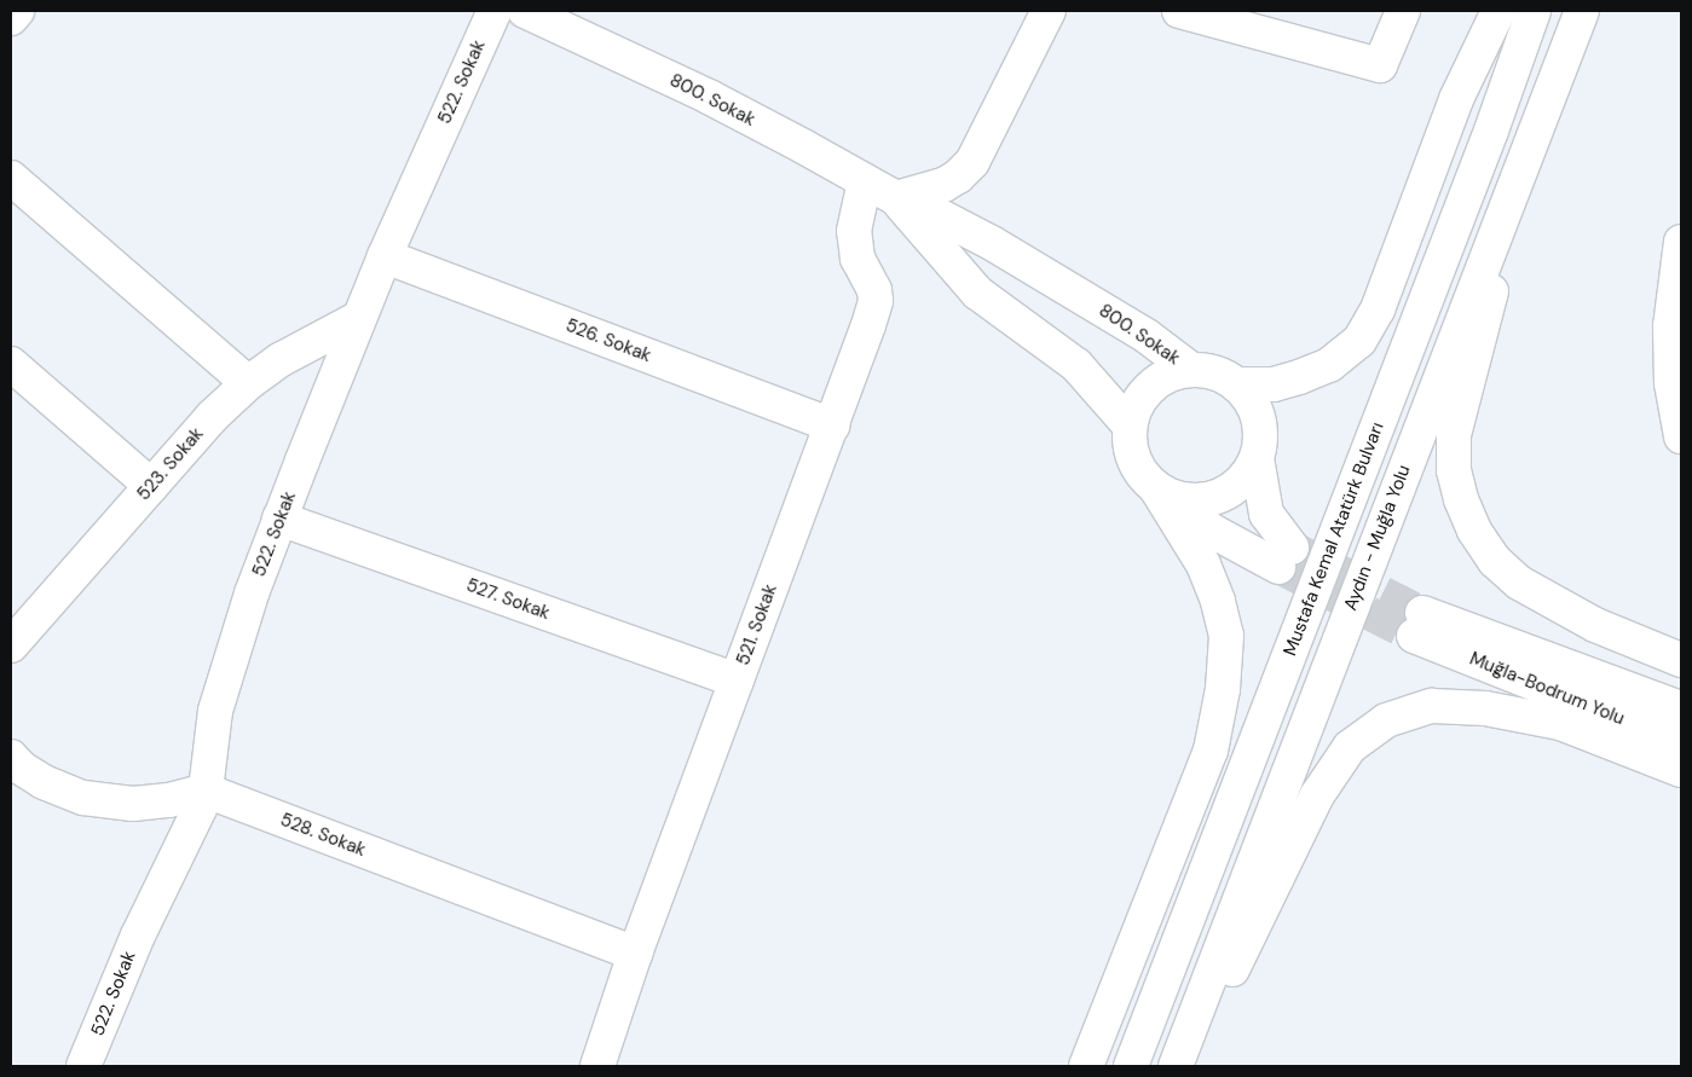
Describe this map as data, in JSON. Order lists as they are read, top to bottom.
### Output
{
  "streets": {
    "main road": [
      "522. Sokak",
      "800. Sokak",
      "526. Sokak",
      "523. Sokak",
      "Aydın - Muğla Yolu",
      "Mustafa Kemal Atatürk Bulvarı",
      "527. Sokak",
      "521. Sokak",
      "Muğla-Bodrum Yolu",
      "528. Sokak"
    ]
  },
  "crossings": [
    ["522. Sokak", "526. Sokak"],
    ["522. Sokak", "523. Sokak"],
    ["522. Sokak", "527. Sokak"],
    ["522. Sokak", "528. Sokak"],
    ["800. Sokak", "521. Sokak"],
    ["526. Sokak", "521. Sokak"],
    ["527. Sokak", "521. Sokak"],
    ["521. Sokak", "528. Sokak"]
  ]
}
